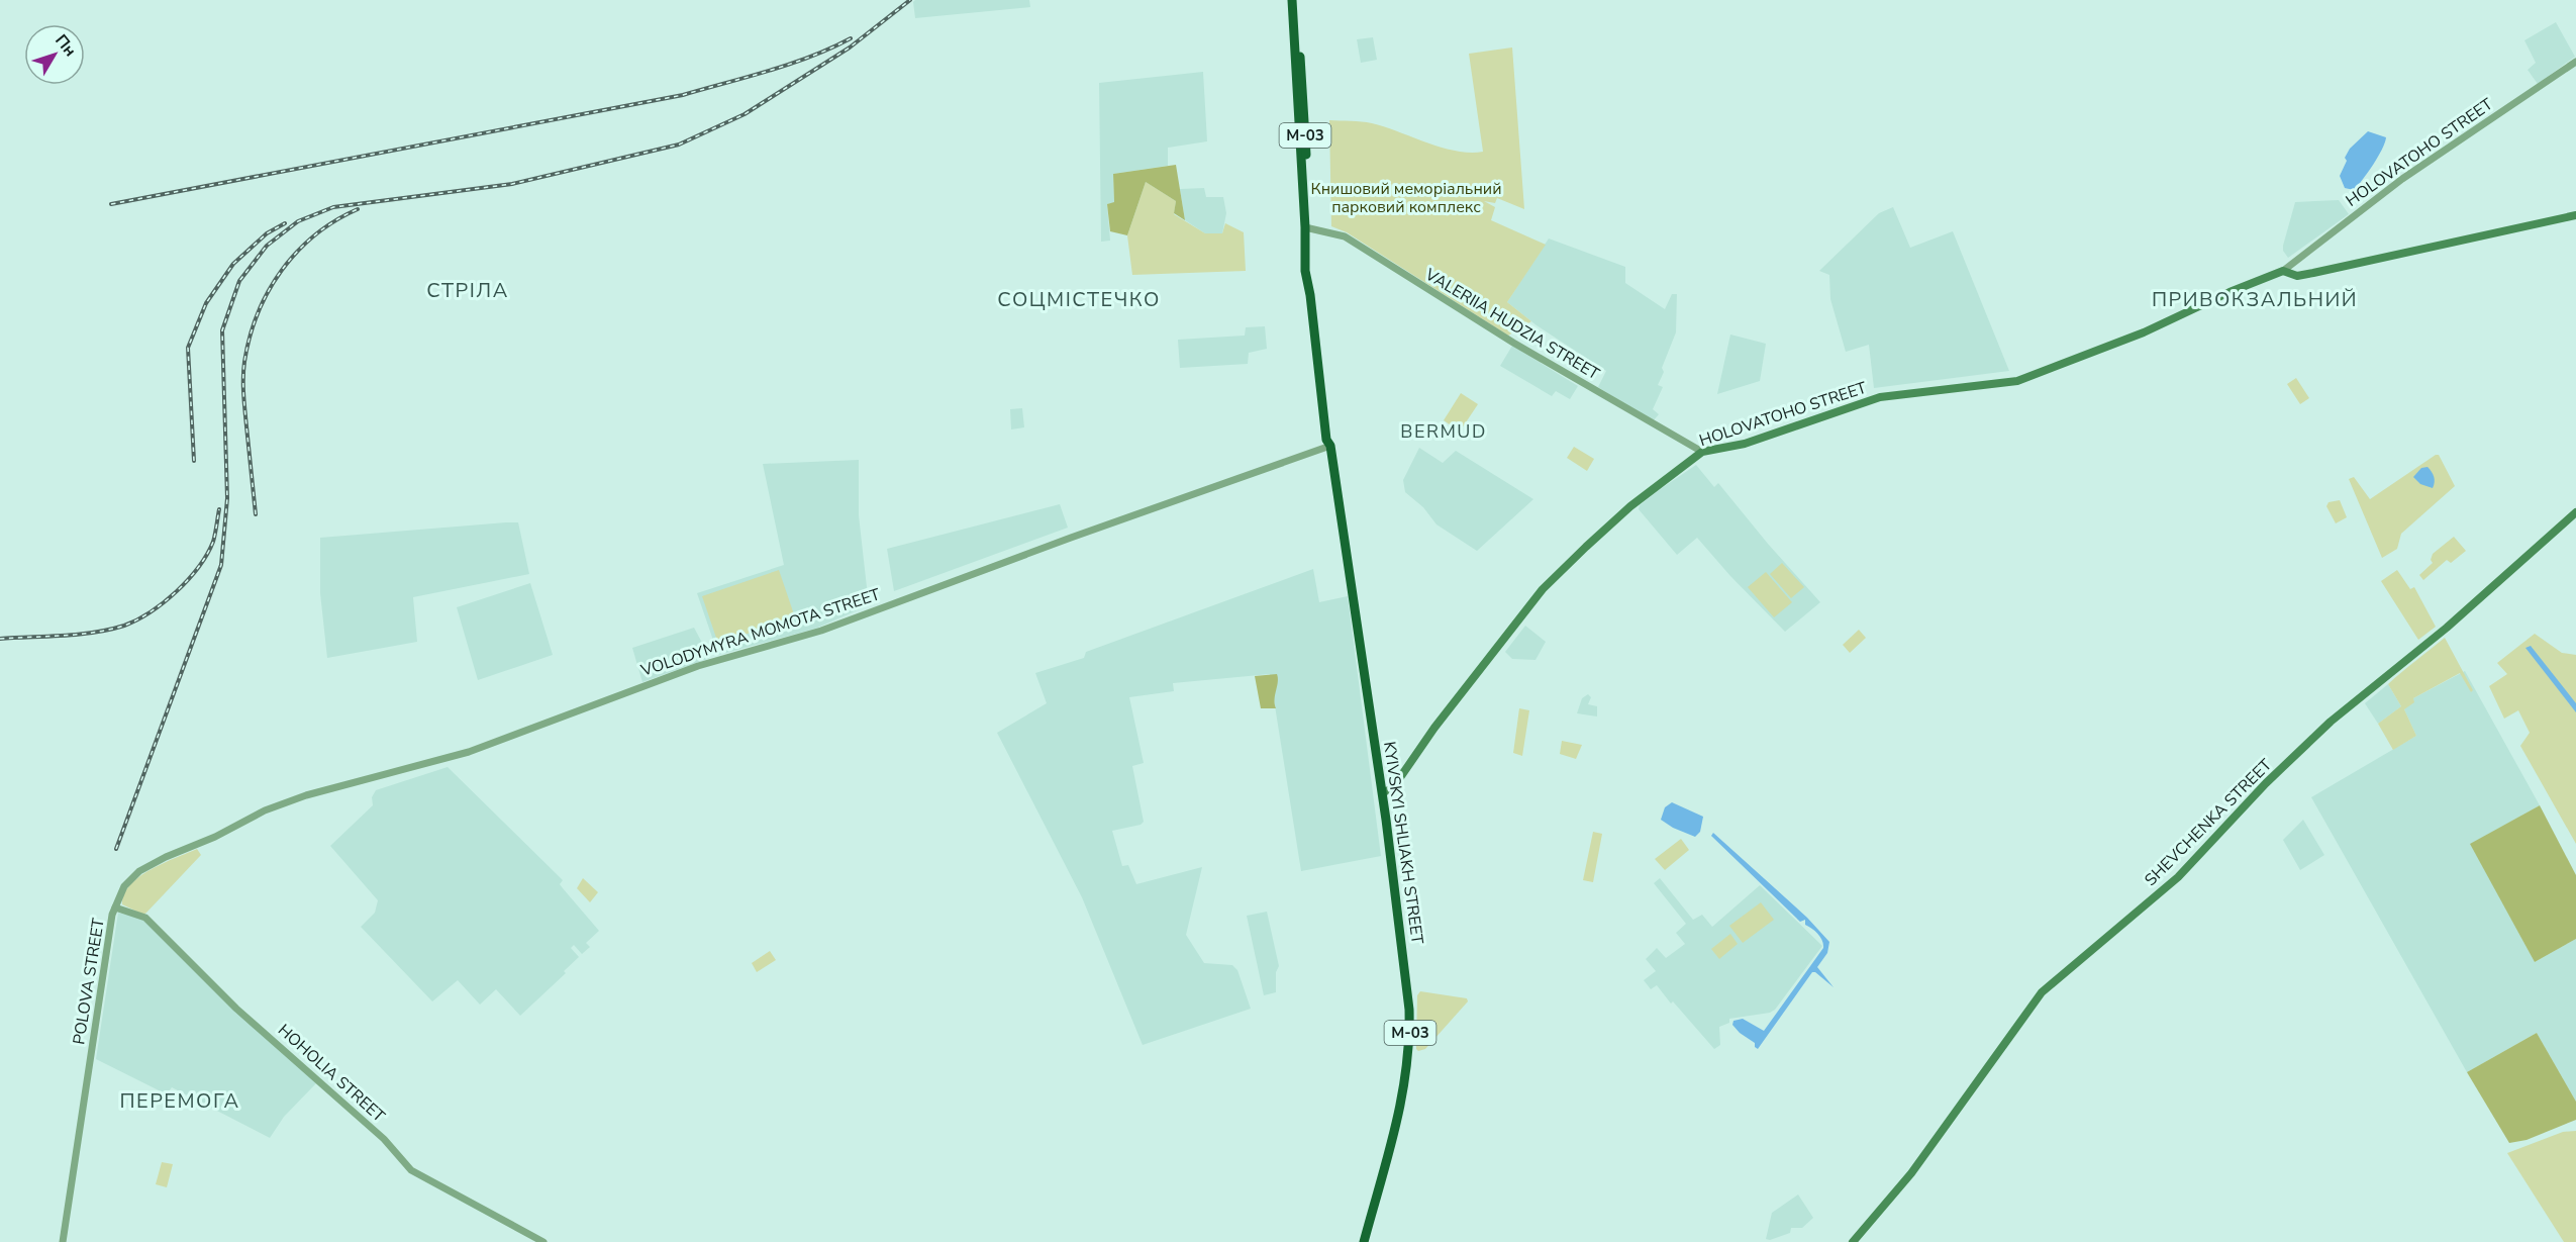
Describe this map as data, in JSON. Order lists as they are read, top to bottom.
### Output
{
  "streets": {
    "highway": ["М-03", "KYIVSKYI SHLIAKH STREET"],
    "main road": ["HOLOVATOHO STREET", "SHEVCHENKA STREET"],
    "street": [
      "VALERIIA HUDZIA STREET",
      "VOLODYMYRA MOMOTA STREET",
      "POLOVA STREET",
      "HOHOLIA STREET"
    ]
  },
  "crossings": [
    ["HOLOVATOHO STREET", "VALERIIA HUDZIA STREET"],
    ["HOLOVATOHO STREET", "KYIVSKYI SHLIAKH STREET"],
    ["VALERIIA HUDZIA STREET", "KYIVSKYI SHLIAKH STREET"],
    ["VOLODYMYRA MOMOTA STREET", "KYIVSKYI SHLIAKH STREET"],
    ["VOLODYMYRA MOMOTA STREET", "POLOVA STREET"],
    ["POLOVA STREET", "HOHOLIA STREET"]
  ],
  "districts": [
    "СТРІЛА",
    "СОЦМІСТЕЧКО",
    "ПРИВОКЗАЛЬНИЙ",
    "BERMUD",
    "ПЕРЕМОГА"
  ],
  "parks": ["Книшовий меморіальний парковий комплекс"],
  "north": "top right"
}
